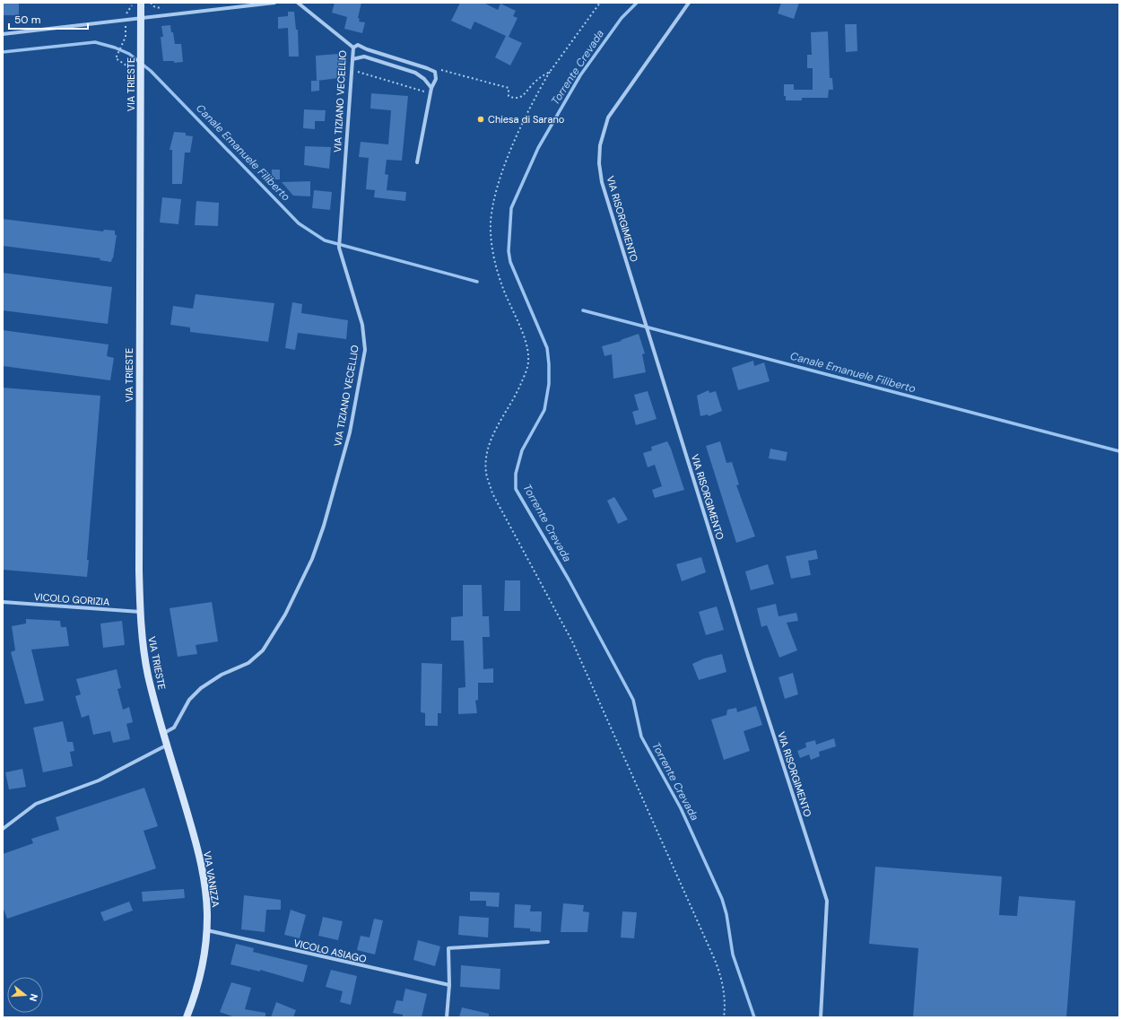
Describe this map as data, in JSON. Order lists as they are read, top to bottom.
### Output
{
  "streets": {
    "street": [
      "VIA TRIESTE",
      "VIA TIZIANO VECELLIO",
      "VIA RISORGIMENTO",
      "VICOLO GORIZIA",
      "VIA VANIZZA",
      "VICOLO ASIAGO"
    ]
  },
  "crossings": [
    ["VIA TRIESTE", "VIA TIZIANO VECELLIO"],
    ["VIA TRIESTE", "VICOLO GORIZIA"],
    ["VIA TRIESTE", "VIA VANIZZA"],
    ["VIA VANIZZA", "VICOLO ASIAGO"]
  ],
  "water": ["Torrente Crevada", "Canale Emanuele Filiberto"],
  "places": ["Chiesa di Sarano"],
  "scale_bar": "50 m",
  "north": "right"
}
